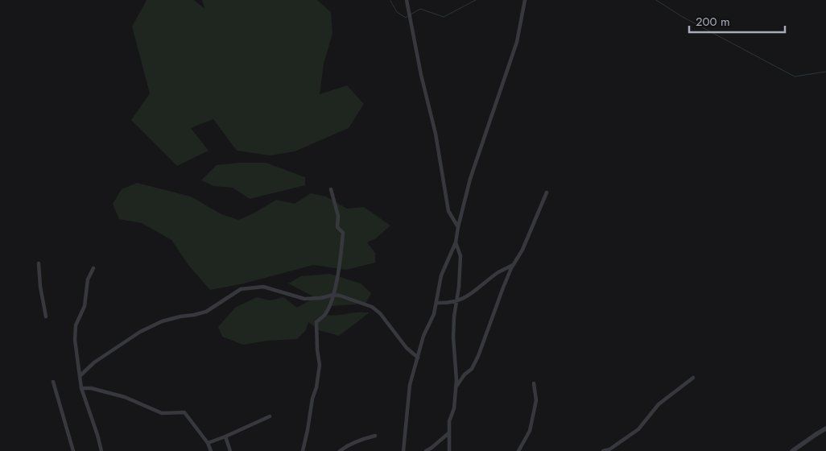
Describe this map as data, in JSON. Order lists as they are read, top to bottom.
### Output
{
  "scale_bar": "200 m"
}
